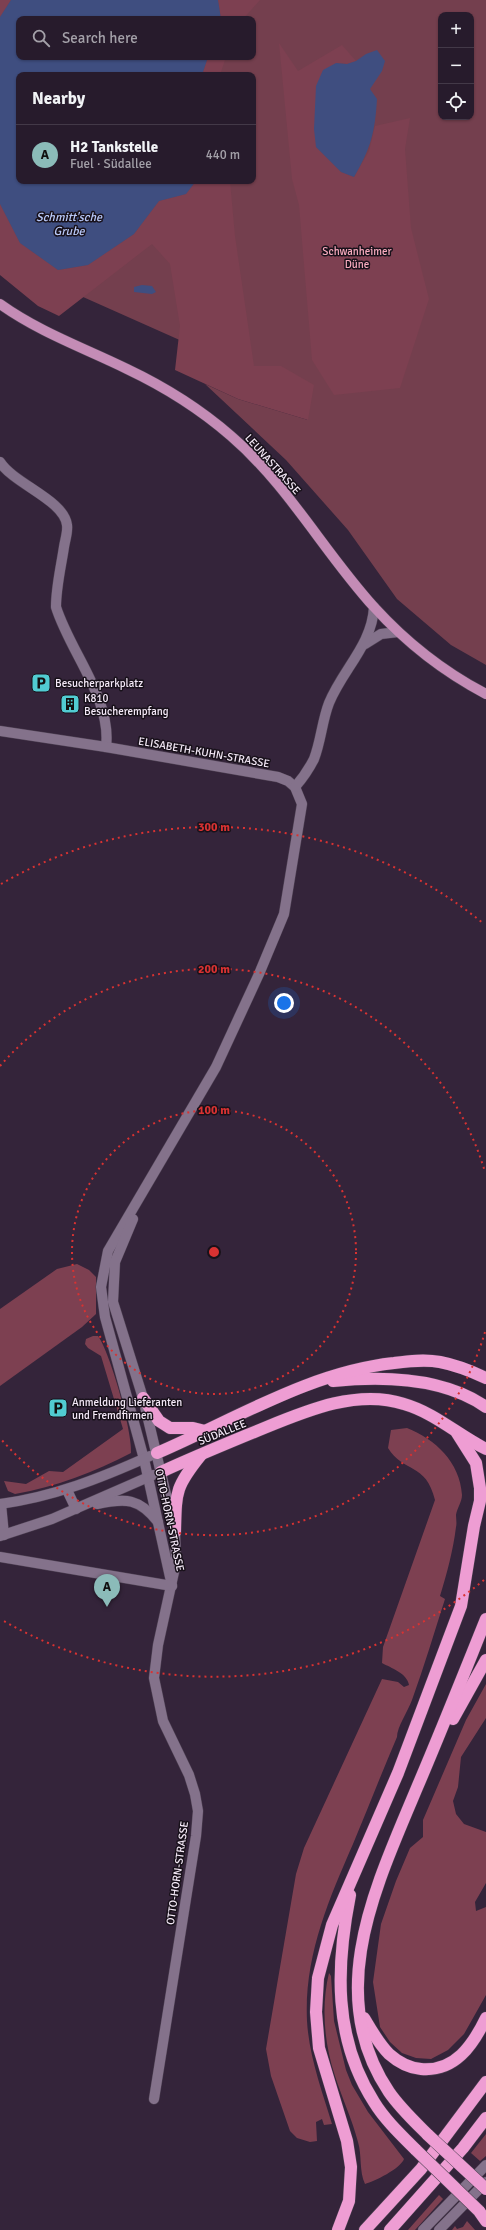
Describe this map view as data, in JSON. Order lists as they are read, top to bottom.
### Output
{
  "streets": {
    "highway": ["SÜDALLEE"],
    "main road": ["LEUNASTRASSE"],
    "street": ["ELISABETH-KUHN-STRASSE", "OTTO-HORN-STRASSE"]
  },
  "crossings": [
    ["SÜDALLEE", "OTTO-HORN-STRASSE"]
  ],
  "water": ["Schmitt'sche Grube"],
  "parks": ["Schwanheimer Düne"],
  "places": {
    "parking": ["Besucherparkplatz", "Anmeldung Lieferanten und Fremdfirmen"],
    "building": ["K810 Besucherempfang"]
  },
  "page": {
    "map_buttons": ["+", "−"],
    "search": "Search here",
    "heading": "Nearby",
    "list": [
      {
        "mark": "A",
        "name": "H2 Tankstelle",
        "note": "Fuel · Südallee",
        "value": "440 m"
      }
    ],
    "pins": "A"
  },
  "rings": ["300 m", "200 m", "100 m"]
}
